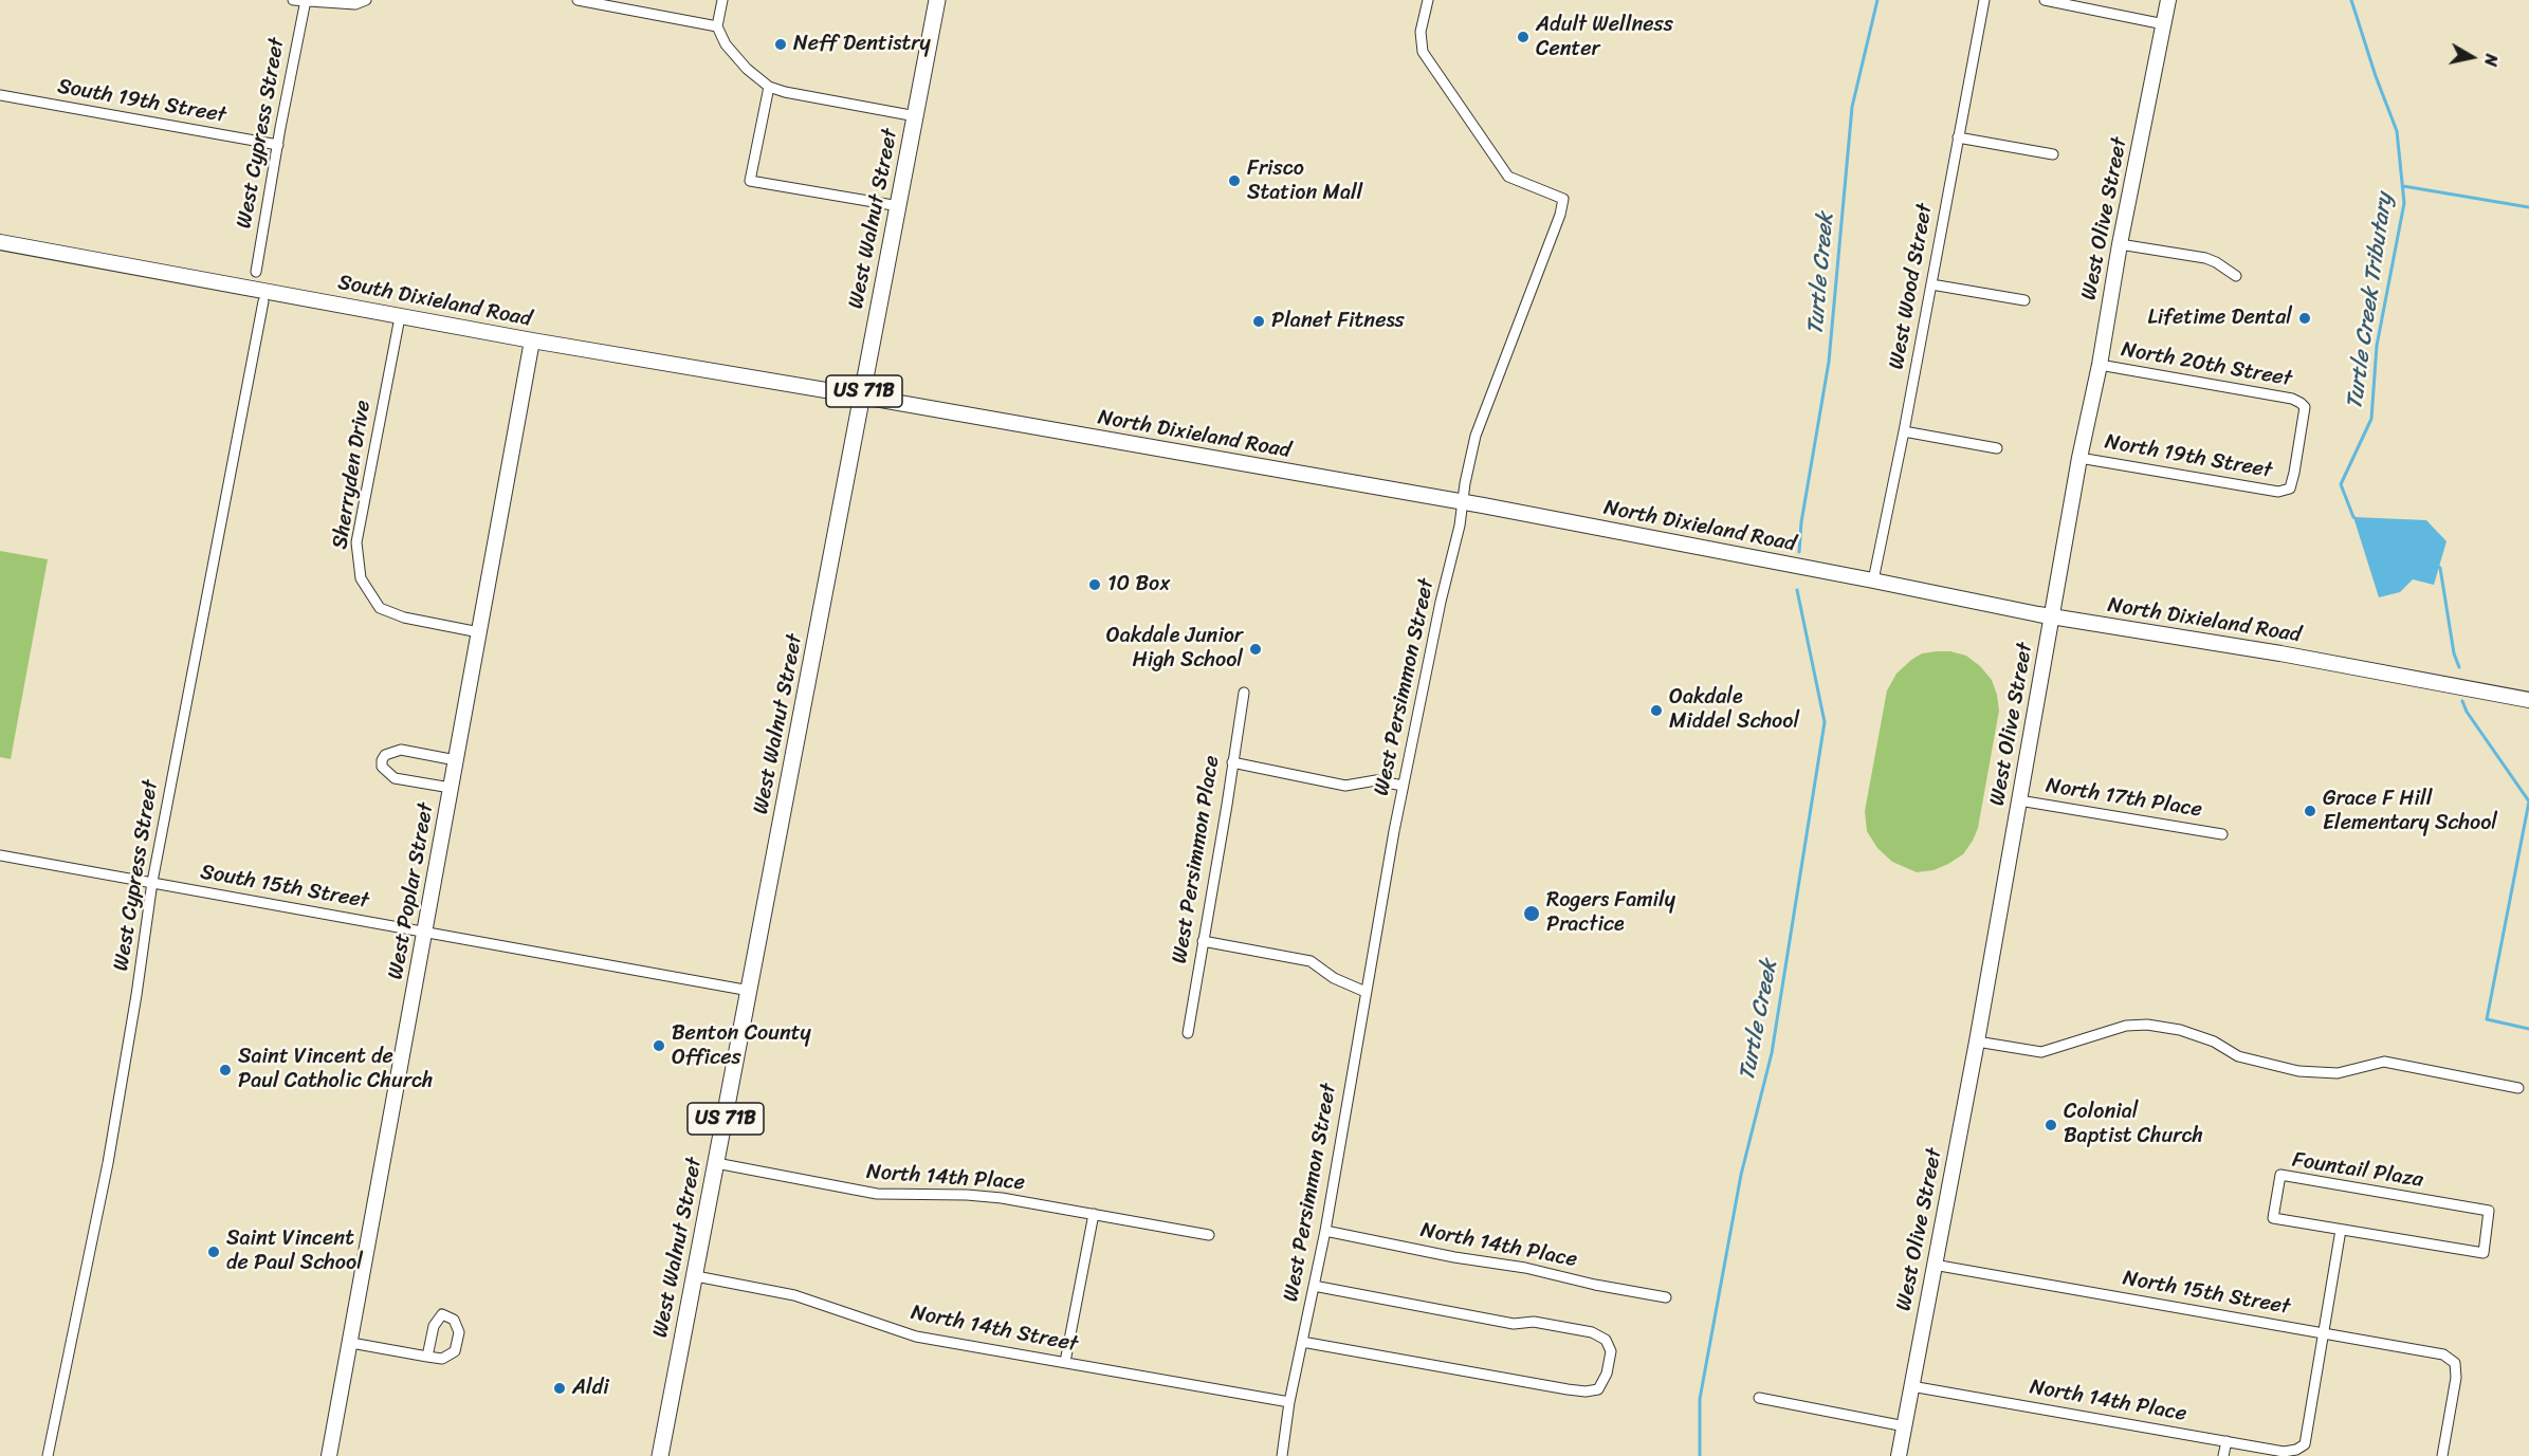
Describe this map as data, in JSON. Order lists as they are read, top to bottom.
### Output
{
  "streets": {
    "main road": [
      "West Walnut Street",
      "West Olive Street",
      "South Dixieland Road",
      "US 71B",
      "North Dixieland Road",
      "West Poplar Street"
    ],
    "street": [
      "South 19th Street",
      "West Cypress Street",
      "West Wood Street",
      "North 20th Street",
      "North 19th Street",
      "Sherryden Drive",
      "West Persimmon Street",
      "North 17th Place",
      "West Persimmon Place",
      "South 15th Street",
      "Fountail Plaza",
      "North 14th Place",
      "North 15th Street",
      "North 14th Street"
    ]
  },
  "crossings": [
    ["South 19th Street", "West Cypress Street"],
    ["West Cypress Street", "South 15th Street"],
    ["West Walnut Street", "South Dixieland Road"],
    ["West Walnut Street", "North Dixieland Road"],
    ["West Walnut Street", "South 15th Street"],
    ["West Walnut Street", "North 14th Place"],
    ["West Walnut Street", "North 14th Street"],
    ["West Olive Street", "North 20th Street"],
    ["West Olive Street", "North Dixieland Road"],
    ["West Olive Street", "North 19th Street"],
    ["West Olive Street", "North 17th Place"],
    ["West Olive Street", "North 14th Place"],
    ["West Olive Street", "North 15th Street"],
    ["West Wood Street", "North Dixieland Road"],
    ["South Dixieland Road", "North Dixieland Road"],
    ["South Dixieland Road", "Sherryden Drive"],
    ["South Dixieland Road", "West Poplar Street"],
    ["North 20th Street", "North 19th Street"],
    ["North Dixieland Road", "West Persimmon Street"],
    ["Sherryden Drive", "West Poplar Street"],
    ["West Persimmon Street", "North 14th Place"],
    ["West Persimmon Street", "North 14th Street"],
    ["South 15th Street", "West Poplar Street"],
    ["North 14th Place", "North 15th Street"]
  ],
  "water": ["Turtle Creek", "Turtle Creek Tributary"],
  "places": [
    "Adult Wellness Center",
    "Neff Dentistry",
    "Frisco Station Mall",
    "Lifetime Dental",
    "Planet Fitness",
    "10 Box",
    "Oakdale Junior High School",
    "Oakdale Middel School",
    "Grace F Hill Elementary School",
    "Rogers Family Practice",
    "Benton County Offices",
    "Saint Vincent de Paul Catholic Church",
    "Colonial Baptist Church",
    "Saint Vincent de Paul School",
    "Aldi"
  ],
  "north": "right"
}
